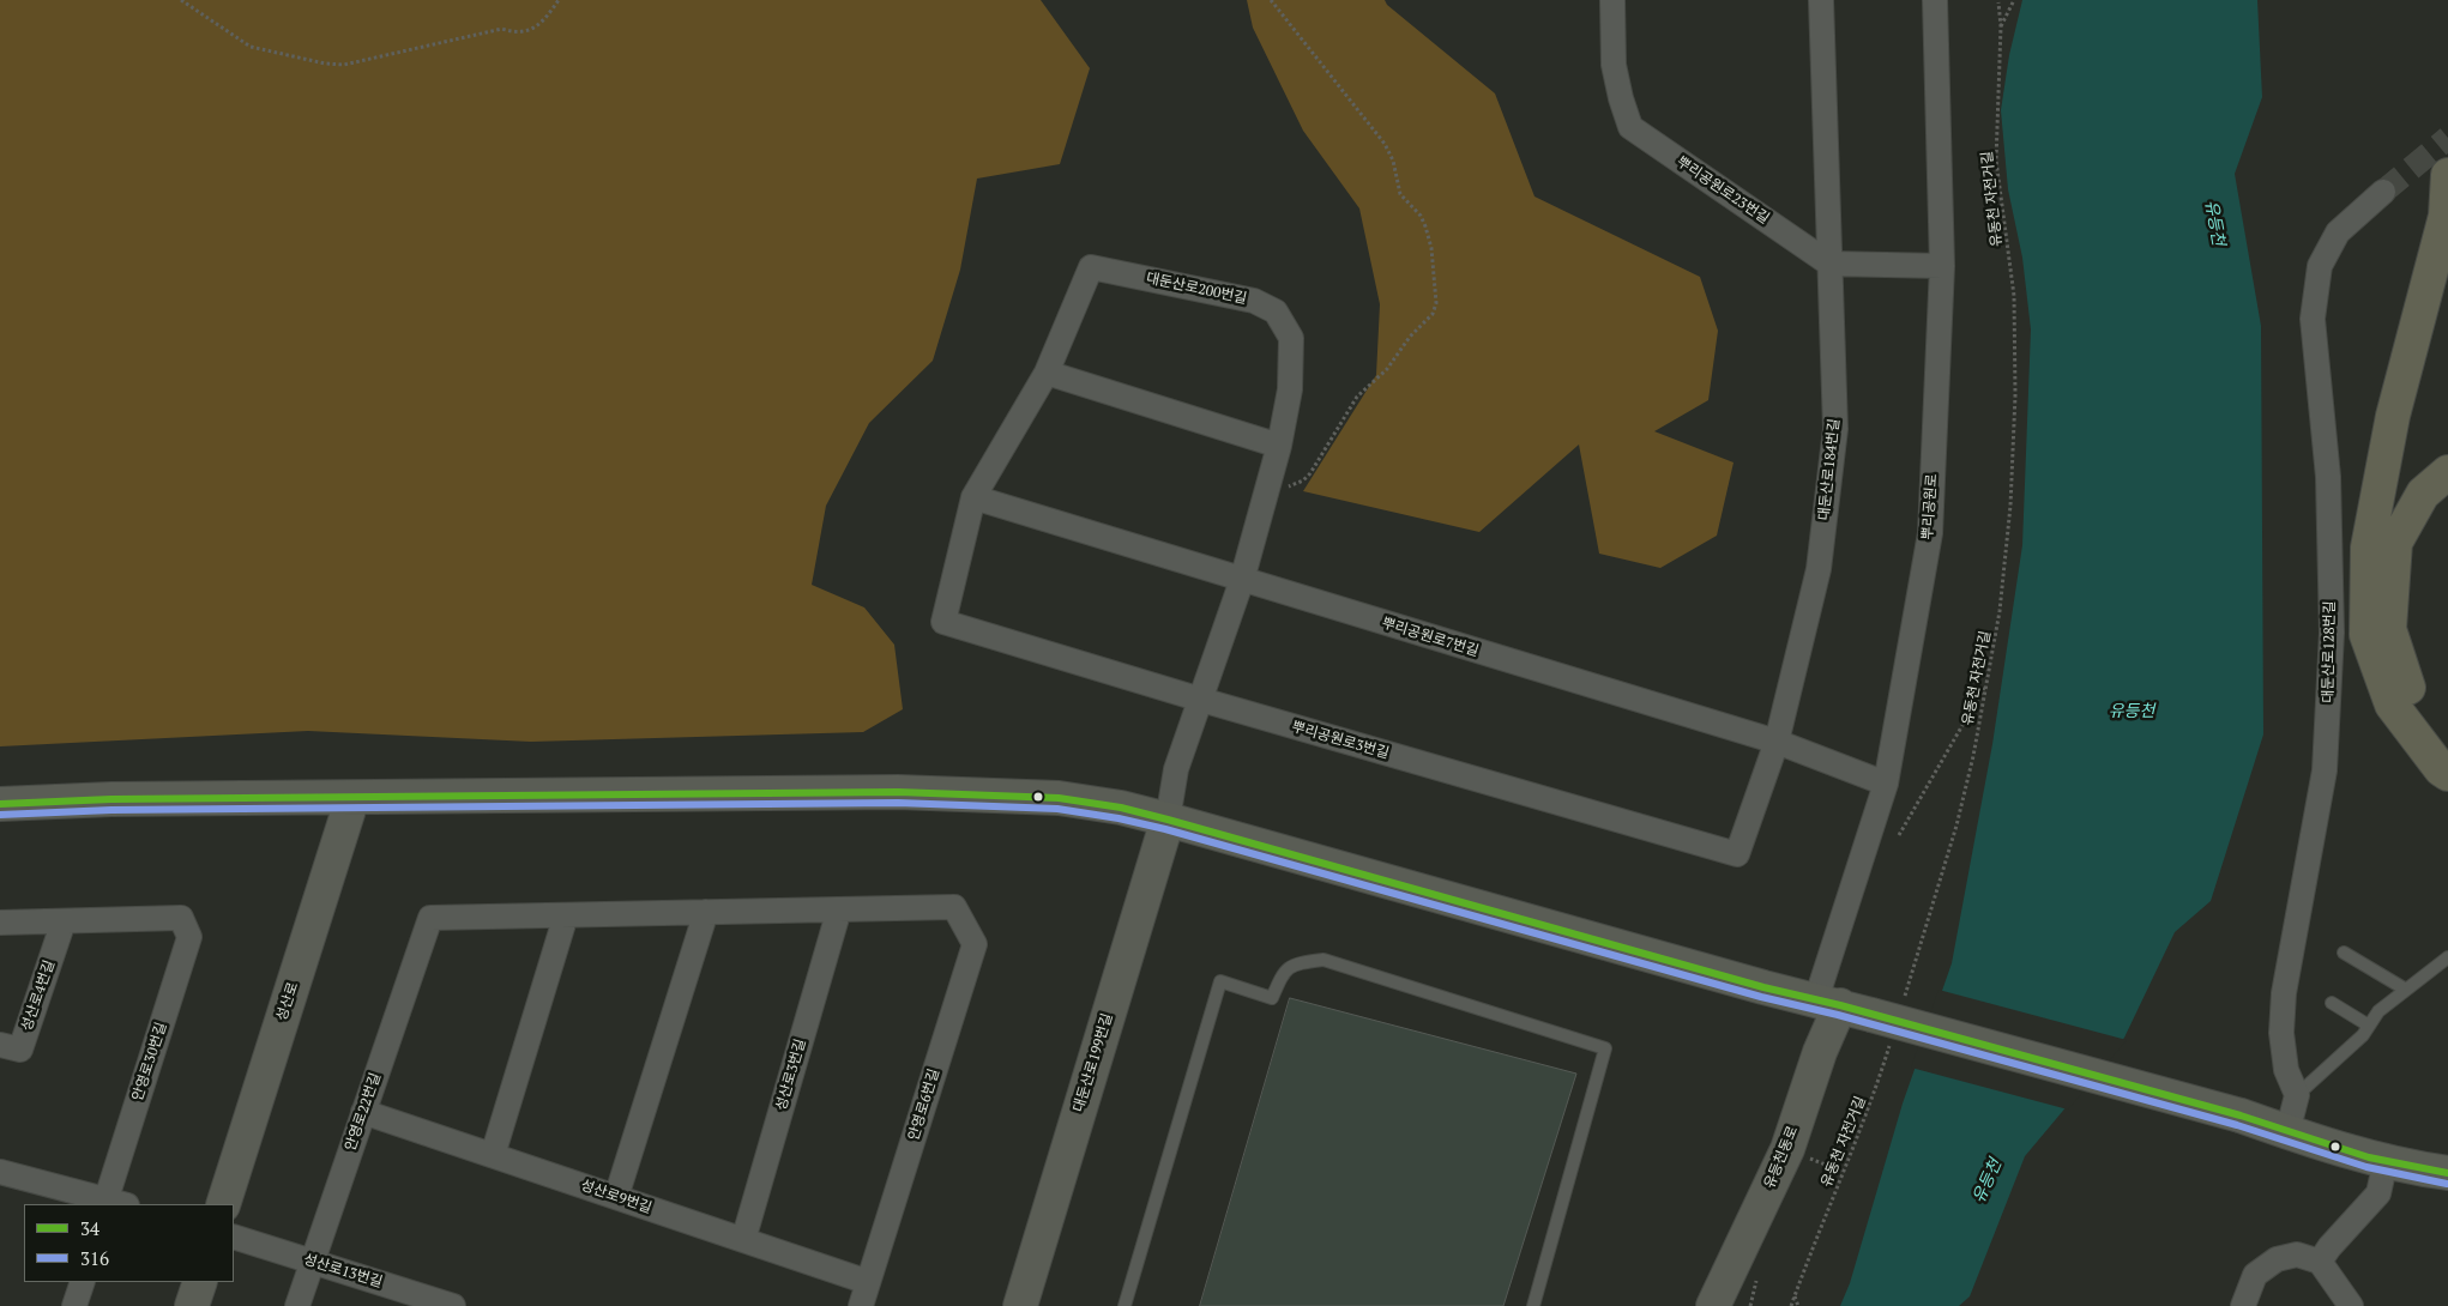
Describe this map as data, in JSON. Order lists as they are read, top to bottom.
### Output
{
  "streets": {
    "main road": ["성산로", "대둔산로199번길", "유등천동로"],
    "street": [
      "뿌리공원로23번길",
      "대둔산로200번길",
      "대둔산로184번길",
      "뿌리공원로",
      "뿌리공원로7번길",
      "대둔산로128번길",
      "뿌리공원로3번길",
      "성산로4번길",
      "안영로30번길",
      "성산로3번길",
      "안영로6번길",
      "안영로22번길",
      "성산로9번길",
      "성산로13번길"
    ],
    "path": ["유동천 자전거길"]
  },
  "crossings": [
    ["뿌리공원로23번길", "대둔산로184번길"],
    ["대둔산로200번길", "뿌리공원로7번길"],
    ["대둔산로200번길", "뿌리공원로3번길"],
    ["대둔산로200번길", "대둔산로199번길"],
    ["대둔산로184번길", "뿌리공원로7번길"],
    ["대둔산로184번길", "뿌리공원로3번길"],
    ["뿌리공원로", "뿌리공원로7번길"],
    ["뿌리공원로", "유등천동로"],
    ["성산로4번길", "안영로30번길"],
    ["성산로3번길", "안영로6번길"],
    ["성산로3번길", "성산로9번길"],
    ["안영로6번길", "성산로9번길"],
    ["안영로22번길", "성산로9번길"],
    ["안영로22번길", "성산로13번길"]
  ],
  "water": ["유등천"],
  "lines": ["transit line 34", "transit line 316"],
  "legend": ["34", "316"]
}
